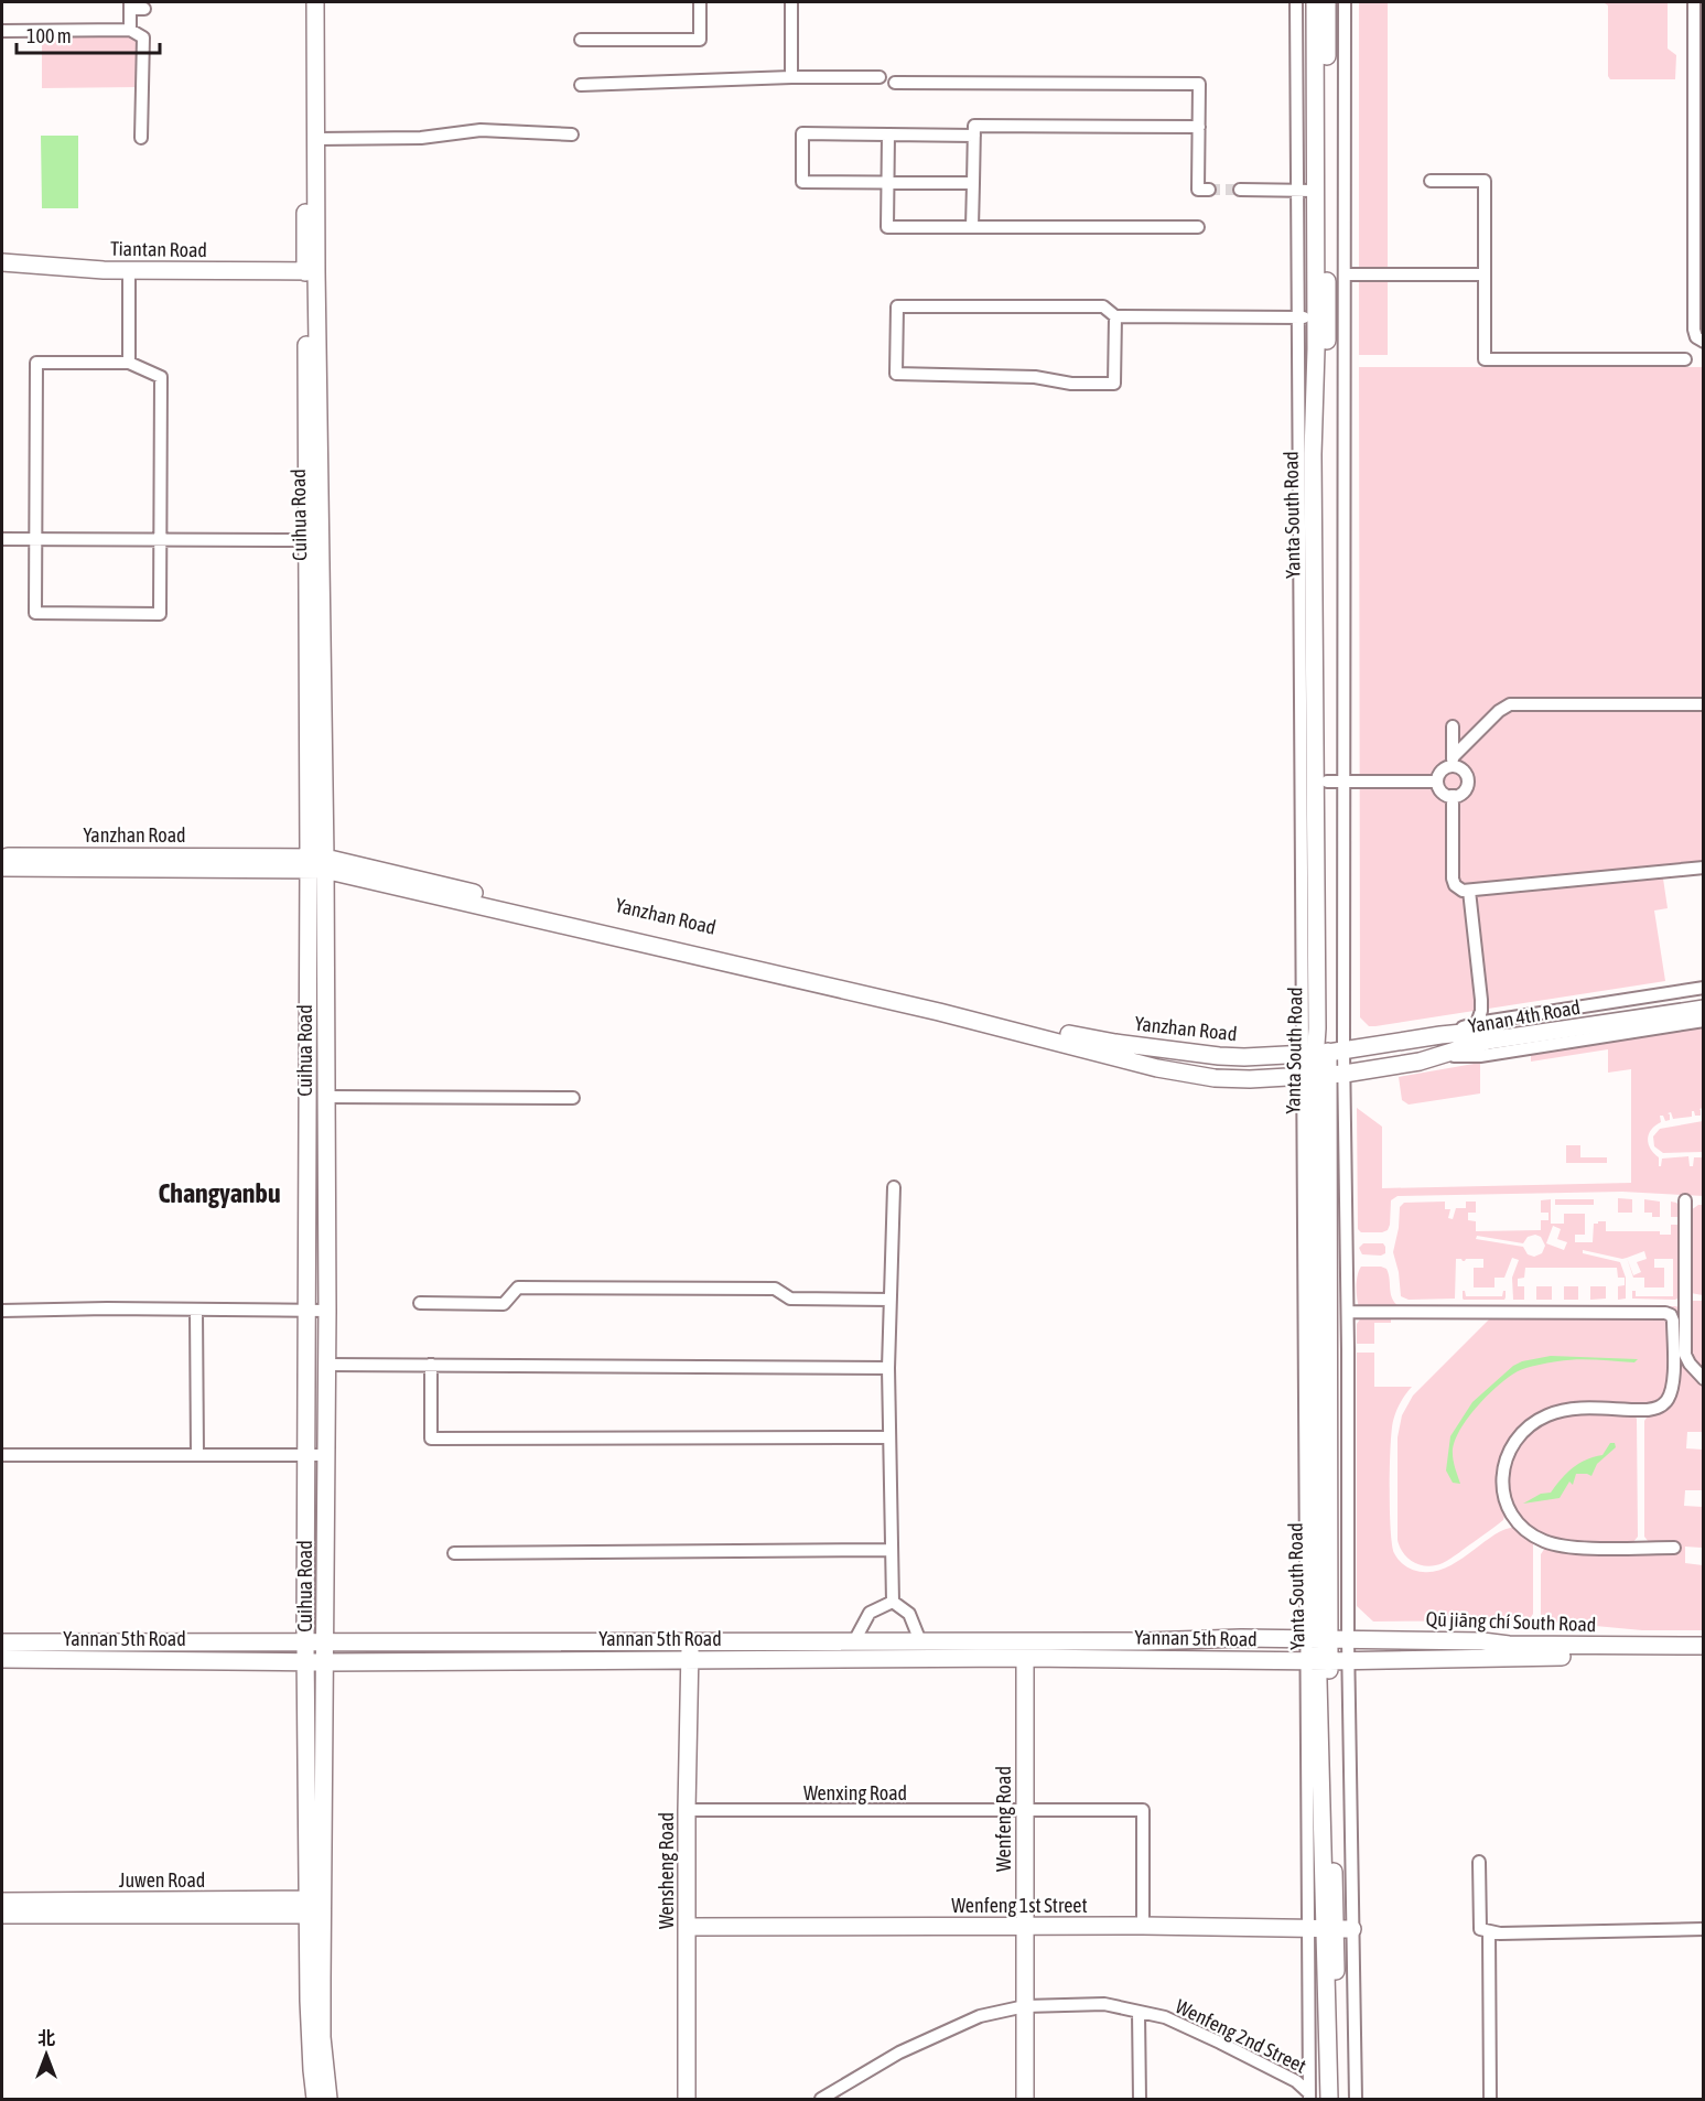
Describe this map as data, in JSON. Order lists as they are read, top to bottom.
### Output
{
  "streets": {
    "main road": [
      "Tiantan Road",
      "Cuihua Road",
      "Yanta South Road",
      "Yanzhan Road",
      "Yanan 4th Road",
      "Qū jiāng chí South Road",
      "Yannan 5th Road",
      "Wenfeng Road",
      "Wensheng Road",
      "Juwen Road",
      "Wenfeng 1st Street"
    ],
    "street": ["Wenxing Road", "Wenfeng 2nd Street"]
  },
  "crossings": [
    ["Tiantan Road", "Cuihua Road"],
    ["Cuihua Road", "Yanzhan Road"],
    ["Cuihua Road", "Yannan 5th Road"],
    ["Cuihua Road", "Juwen Road"],
    ["Yanta South Road", "Yanzhan Road"],
    ["Yanta South Road", "Yanan 4th Road"],
    ["Yanta South Road", "Qū jiāng chí South Road"],
    ["Yanta South Road", "Yannan 5th Road"],
    ["Yanta South Road", "Wenfeng 1st Street"],
    ["Yanzhan Road", "Yanan 4th Road"],
    ["Qū jiāng chí South Road", "Yannan 5th Road"],
    ["Yannan 5th Road", "Wenfeng Road"],
    ["Yannan 5th Road", "Wensheng Road"],
    ["Wenxing Road", "Wenfeng Road"],
    ["Wenxing Road", "Wensheng Road"],
    ["Wenxing Road", "Wenfeng 1st Street"],
    ["Wenfeng Road", "Wenfeng 1st Street"],
    ["Wenfeng Road", "Wenfeng 2nd Street"],
    ["Wensheng Road", "Wenfeng 1st Street"]
  ],
  "districts": ["Changyanbu"],
  "scale_bar": "100 m",
  "north": "top"
}
